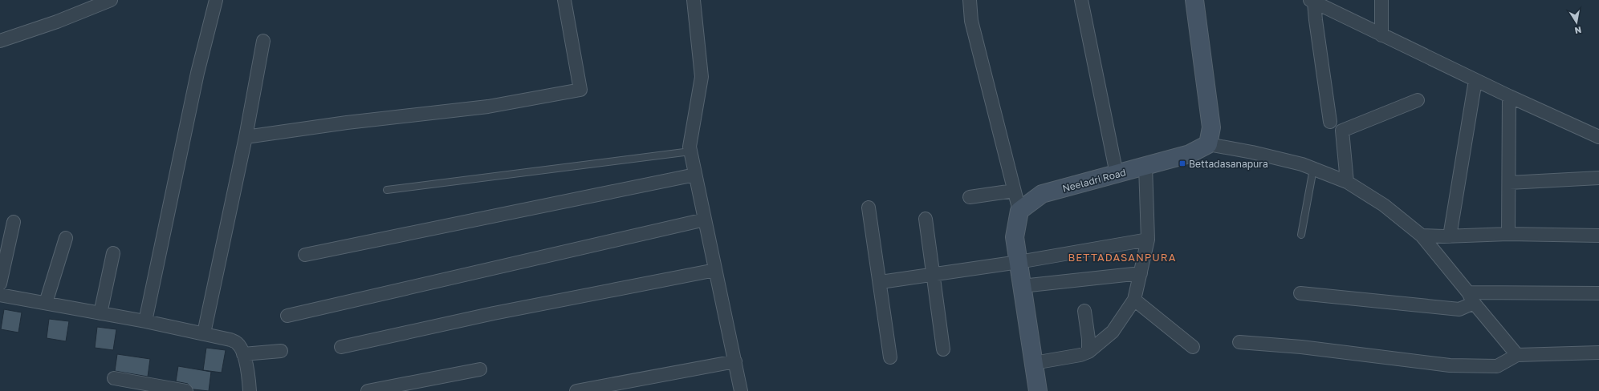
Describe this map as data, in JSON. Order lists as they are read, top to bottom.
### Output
{
  "streets": {
    "main road": ["Neeladri Road"]
  },
  "districts": ["BETTADASANPURA"],
  "places": {
    "transit": ["Bettadasanapura"]
  },
  "north": "bottom"
}
